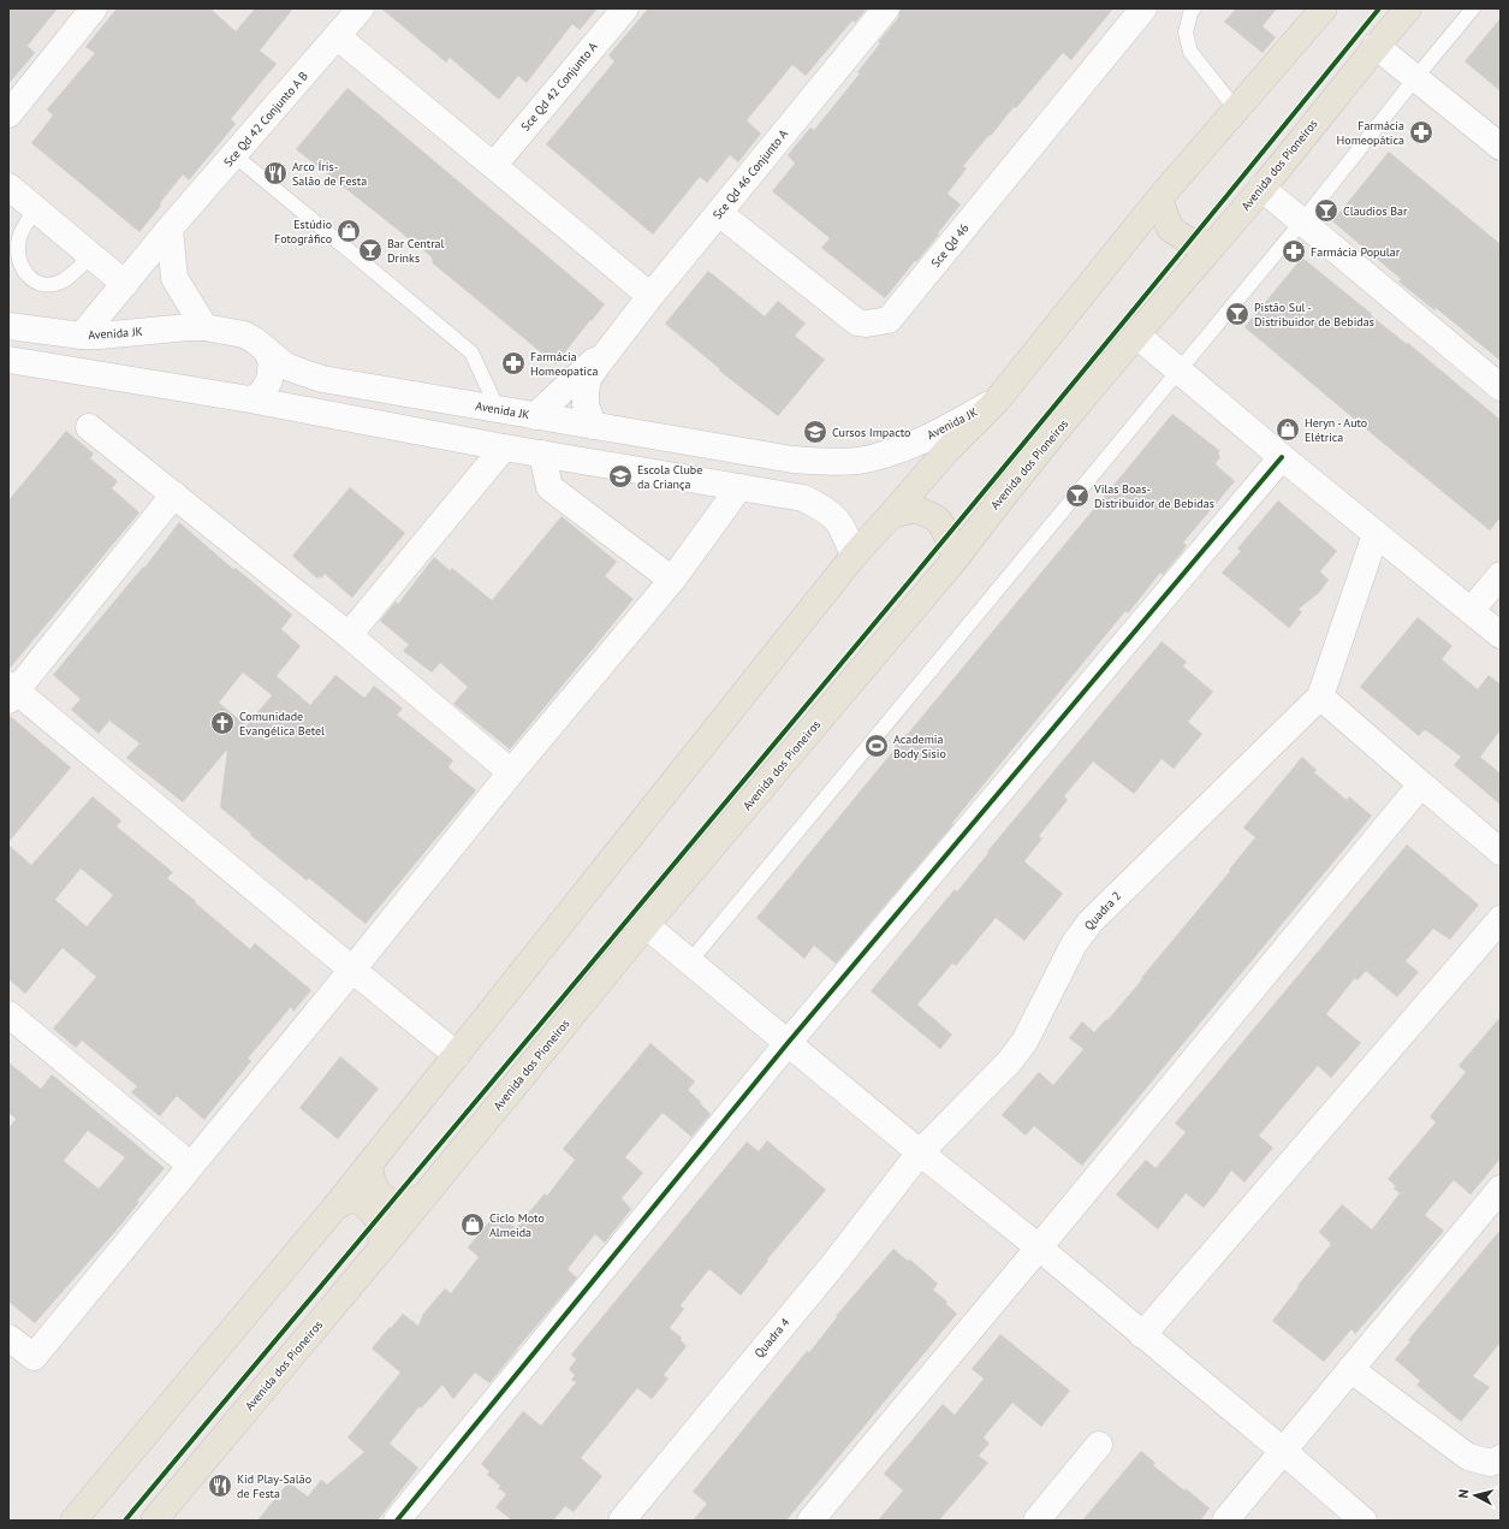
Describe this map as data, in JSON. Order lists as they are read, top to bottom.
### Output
{
  "streets": {
    "main road": ["Avenida dos Pioneiros"],
    "street": [
      "Sce Qd 42 Conjunto A",
      "Sce Qd 42 Conjunto A B",
      "Sce Qd 46 Conjunto A",
      "Sce Qd 46",
      "Avenida JK",
      "Quadra 2",
      "Quadra 4"
    ]
  },
  "crossings": [
    ["Sce Qd 42 Conjunto A B", "Avenida JK"],
    ["Sce Qd 46 Conjunto A", "Sce Qd 46"],
    ["Sce Qd 46 Conjunto A", "Avenida JK"],
    ["Quadra 2", "Quadra 4"]
  ],
  "places": {
    "pharmacy": ["Farmácia Homeopática", "Farmácia Popular", "Farmácia Homeopatica"],
    "restaurant": ["Arco Íris- Salão de Festa", "Kid Play-Salão de Festa"],
    "bar": [
      "Claudios Bar",
      "Bar Central Drinks",
      "Pistão Sul - Distribuidor de Bebidas",
      "Vilas Boas- Distribuidor de Bebidas"
    ],
    "shop": ["Estúdio Fotográfico", "Heryn - Auto Elétrica", "Ciclo Moto Almeida"],
    "school or university": ["Cursos Impacto", "Escola Clube da Criança"],
    "church": ["Comunidade Evangélica Betel"],
    "sports": ["Academia Body Sisio"]
  },
  "north": "left"
}
